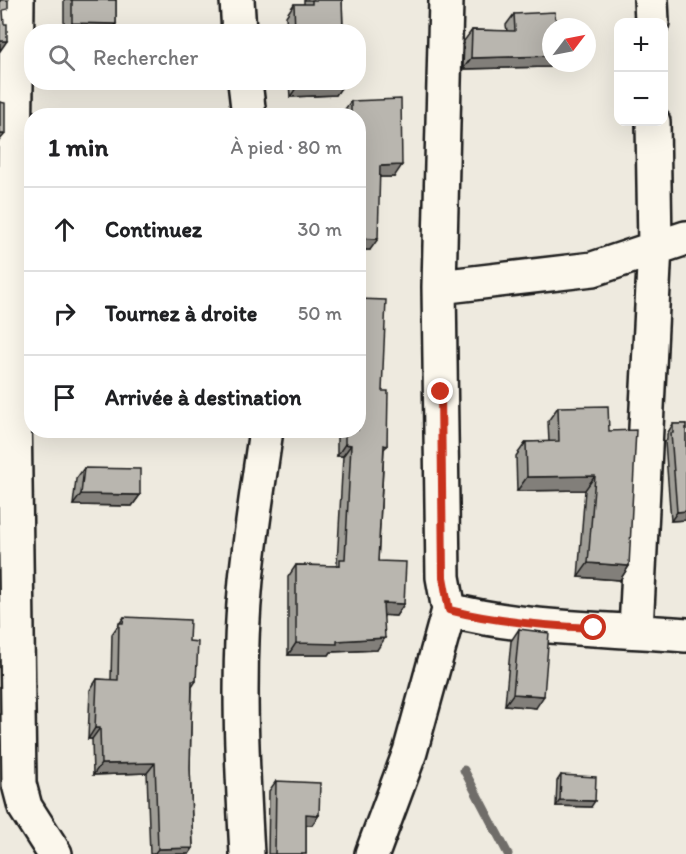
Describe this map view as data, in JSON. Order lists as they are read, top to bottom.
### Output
{
  "north": "top right",
  "page": {
    "map_buttons": ["+", "−"],
    "search": "Rechercher",
    "heading": ["1 min", "À pied · 80 m"],
    "list": [
      ["Continuez", "30 m"],
      ["Tournez à droite", "50 m"],
      "Arrivée à destination"
    ]
  }
}
